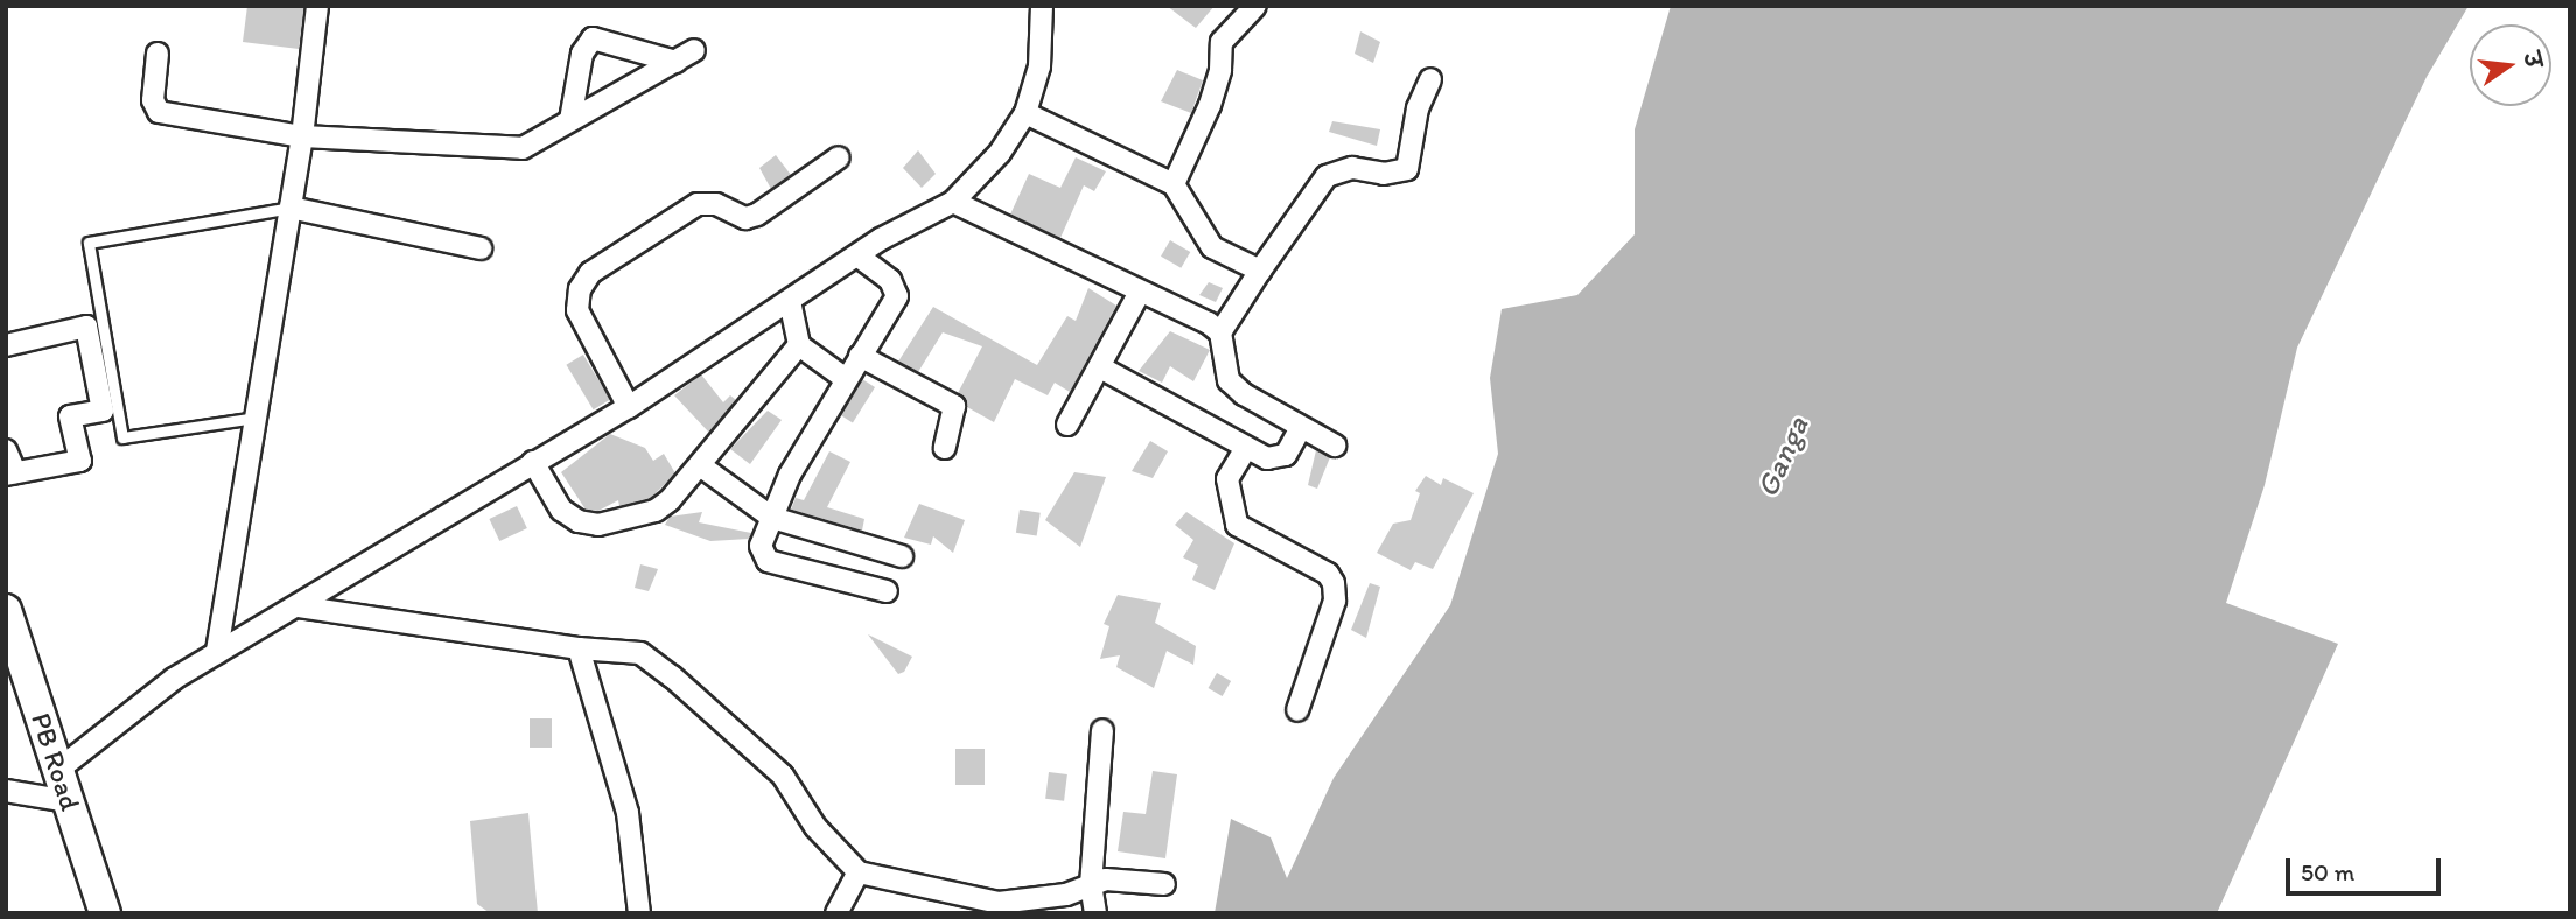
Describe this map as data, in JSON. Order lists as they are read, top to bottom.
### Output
{
  "streets": {
    "street": ["PB Road"]
  },
  "water": ["Ganga"],
  "scale_bar": "50 m",
  "north": "right"
}
